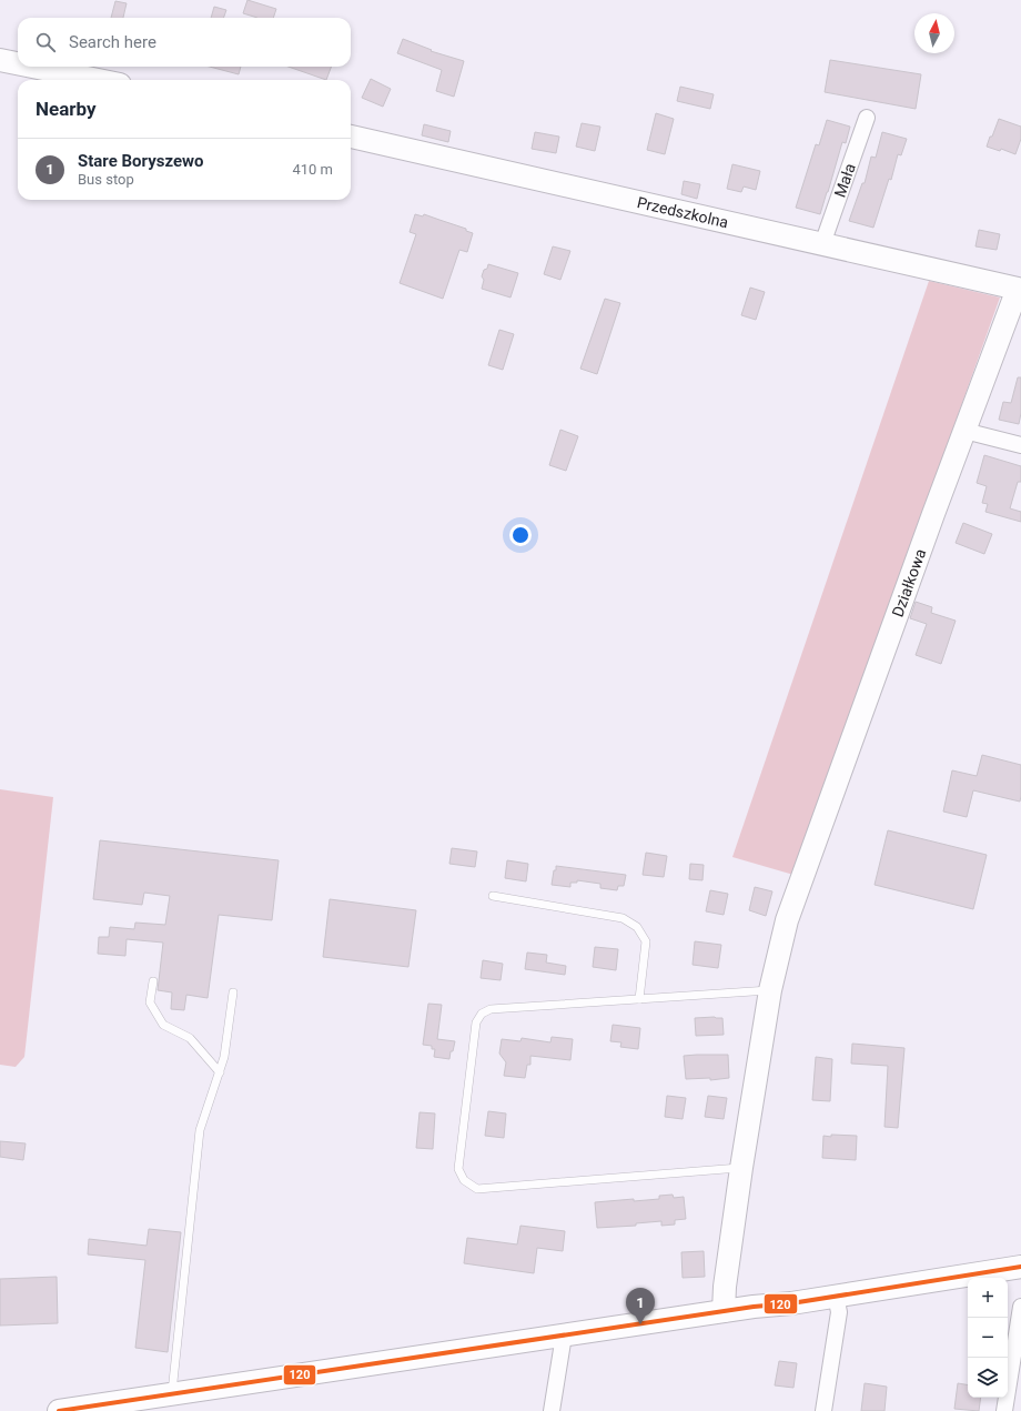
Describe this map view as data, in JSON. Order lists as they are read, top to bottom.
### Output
{
  "streets": {
    "street": ["Mała", "Przedszkolna", "Działkowa"]
  },
  "crossings": [
    ["Mała", "Przedszkolna"],
    ["Przedszkolna", "Działkowa"]
  ],
  "lines": ["transit line 120"],
  "north": "top",
  "page": {
    "search": "Search here",
    "heading": "Nearby",
    "list": [
      {
        "mark": "1",
        "name": "Stare Boryszewo",
        "note": "Bus stop",
        "value": "410 m"
      }
    ],
    "map_buttons": ["+", "−"],
    "pins": "1"
  }
}
